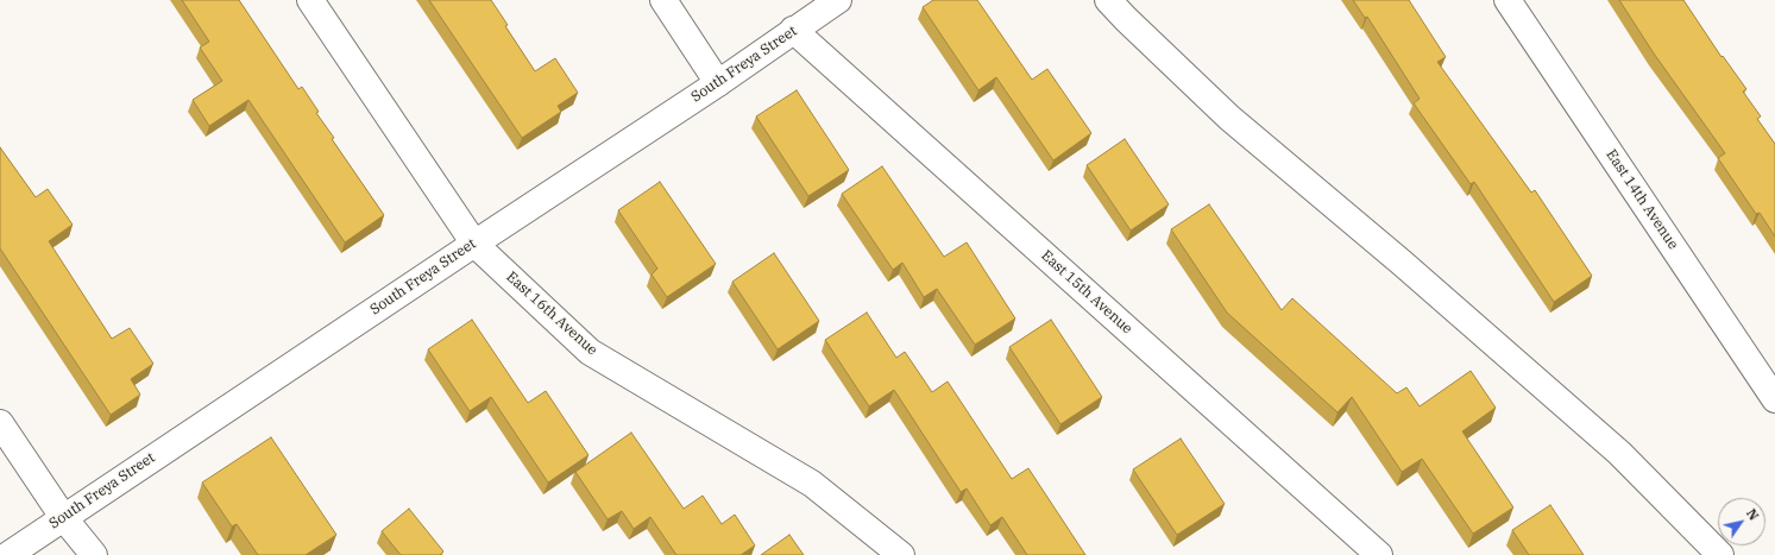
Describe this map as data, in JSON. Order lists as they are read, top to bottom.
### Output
{
  "streets": {
    "street": [
      "South Freya Street",
      "East 14th Avenue",
      "East 15th Avenue",
      "East 16th Avenue"
    ]
  },
  "crossings": [
    ["South Freya Street", "East 15th Avenue"],
    ["South Freya Street", "East 16th Avenue"]
  ],
  "north": "top right"
}
